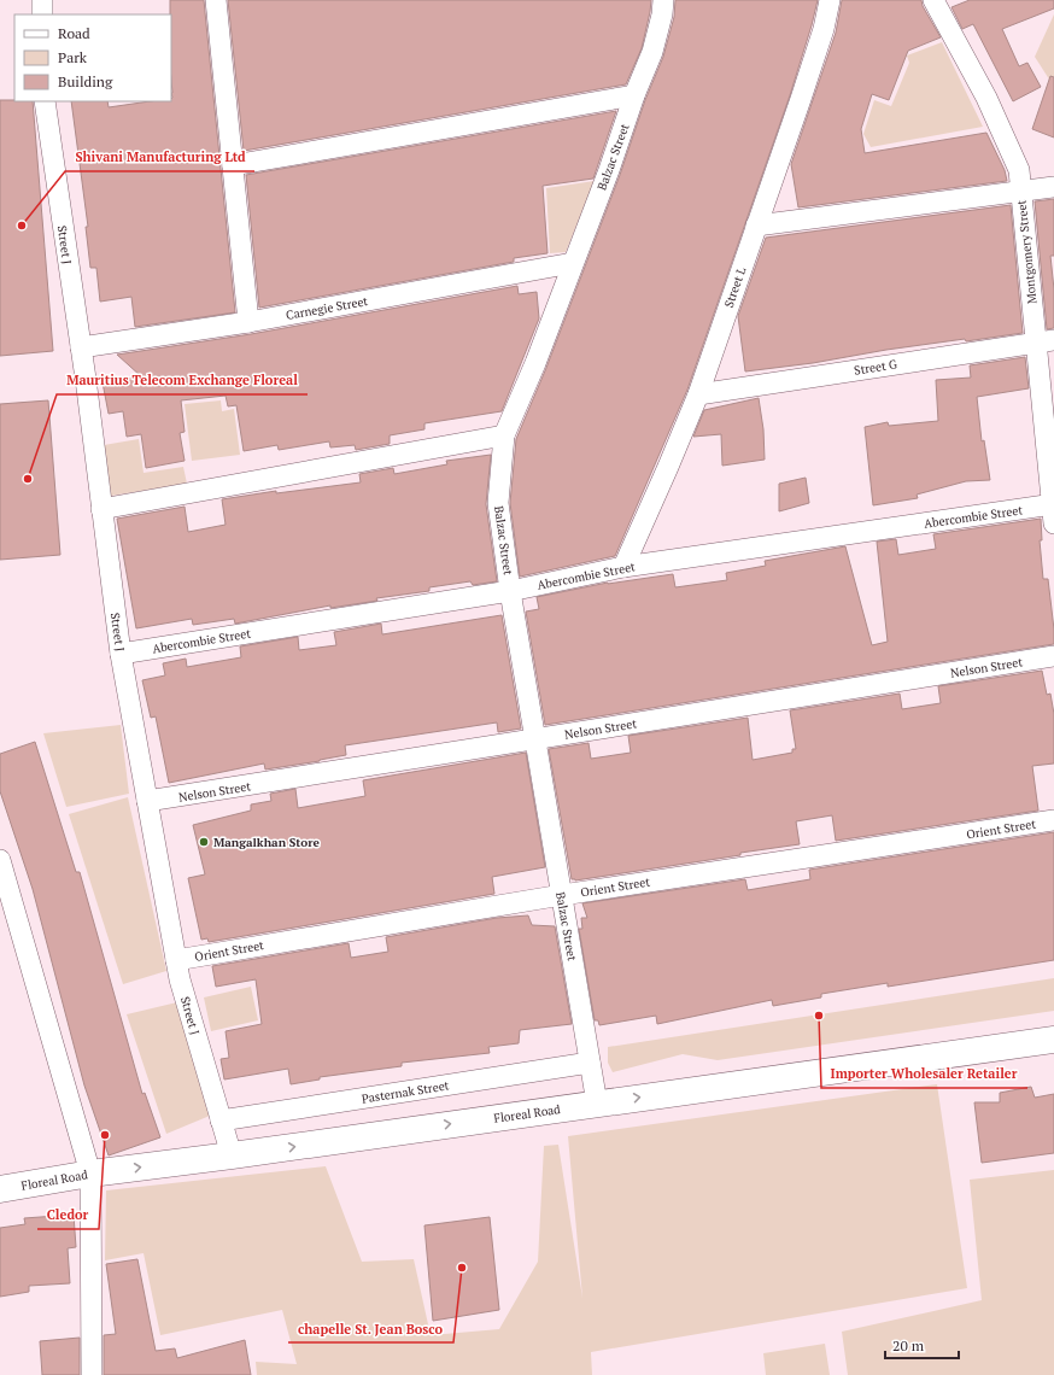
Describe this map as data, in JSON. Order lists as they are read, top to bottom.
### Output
{
  "streets": {
    "main road": ["Floreal Road"],
    "street": [
      "Balzac Street",
      "Street J",
      "Montgomery Street",
      "Street L",
      "Carnegie Street",
      "Street G",
      "Abercombie Street",
      "Nelson Street",
      "Orient Street",
      "Pasternak Street"
    ]
  },
  "crossings": [
    ["Balzac Street", "Carnegie Street"],
    ["Balzac Street", "Abercombie Street"],
    ["Balzac Street", "Nelson Street"],
    ["Balzac Street", "Orient Street"],
    ["Balzac Street", "Pasternak Street"],
    ["Balzac Street", "Floreal Road"],
    ["Street J", "Carnegie Street"],
    ["Street J", "Abercombie Street"],
    ["Street J", "Nelson Street"],
    ["Street J", "Orient Street"],
    ["Street J", "Pasternak Street"],
    ["Street J", "Floreal Road"],
    ["Montgomery Street", "Street G"],
    ["Montgomery Street", "Abercombie Street"],
    ["Street L", "Street G"],
    ["Street L", "Abercombie Street"]
  ],
  "one_way": ["Floreal Road"],
  "places": [
    "Shivani Manufacturing Ltd",
    "Mauritius Telecom Exchange Floreal",
    "Mangalkhan Store",
    "Importer Wholesaler Retailer",
    "Cledor",
    "chapelle St. Jean Bosco"
  ],
  "legend": ["Road", "Park", "Building"],
  "scale_bar": "20 m"
}
